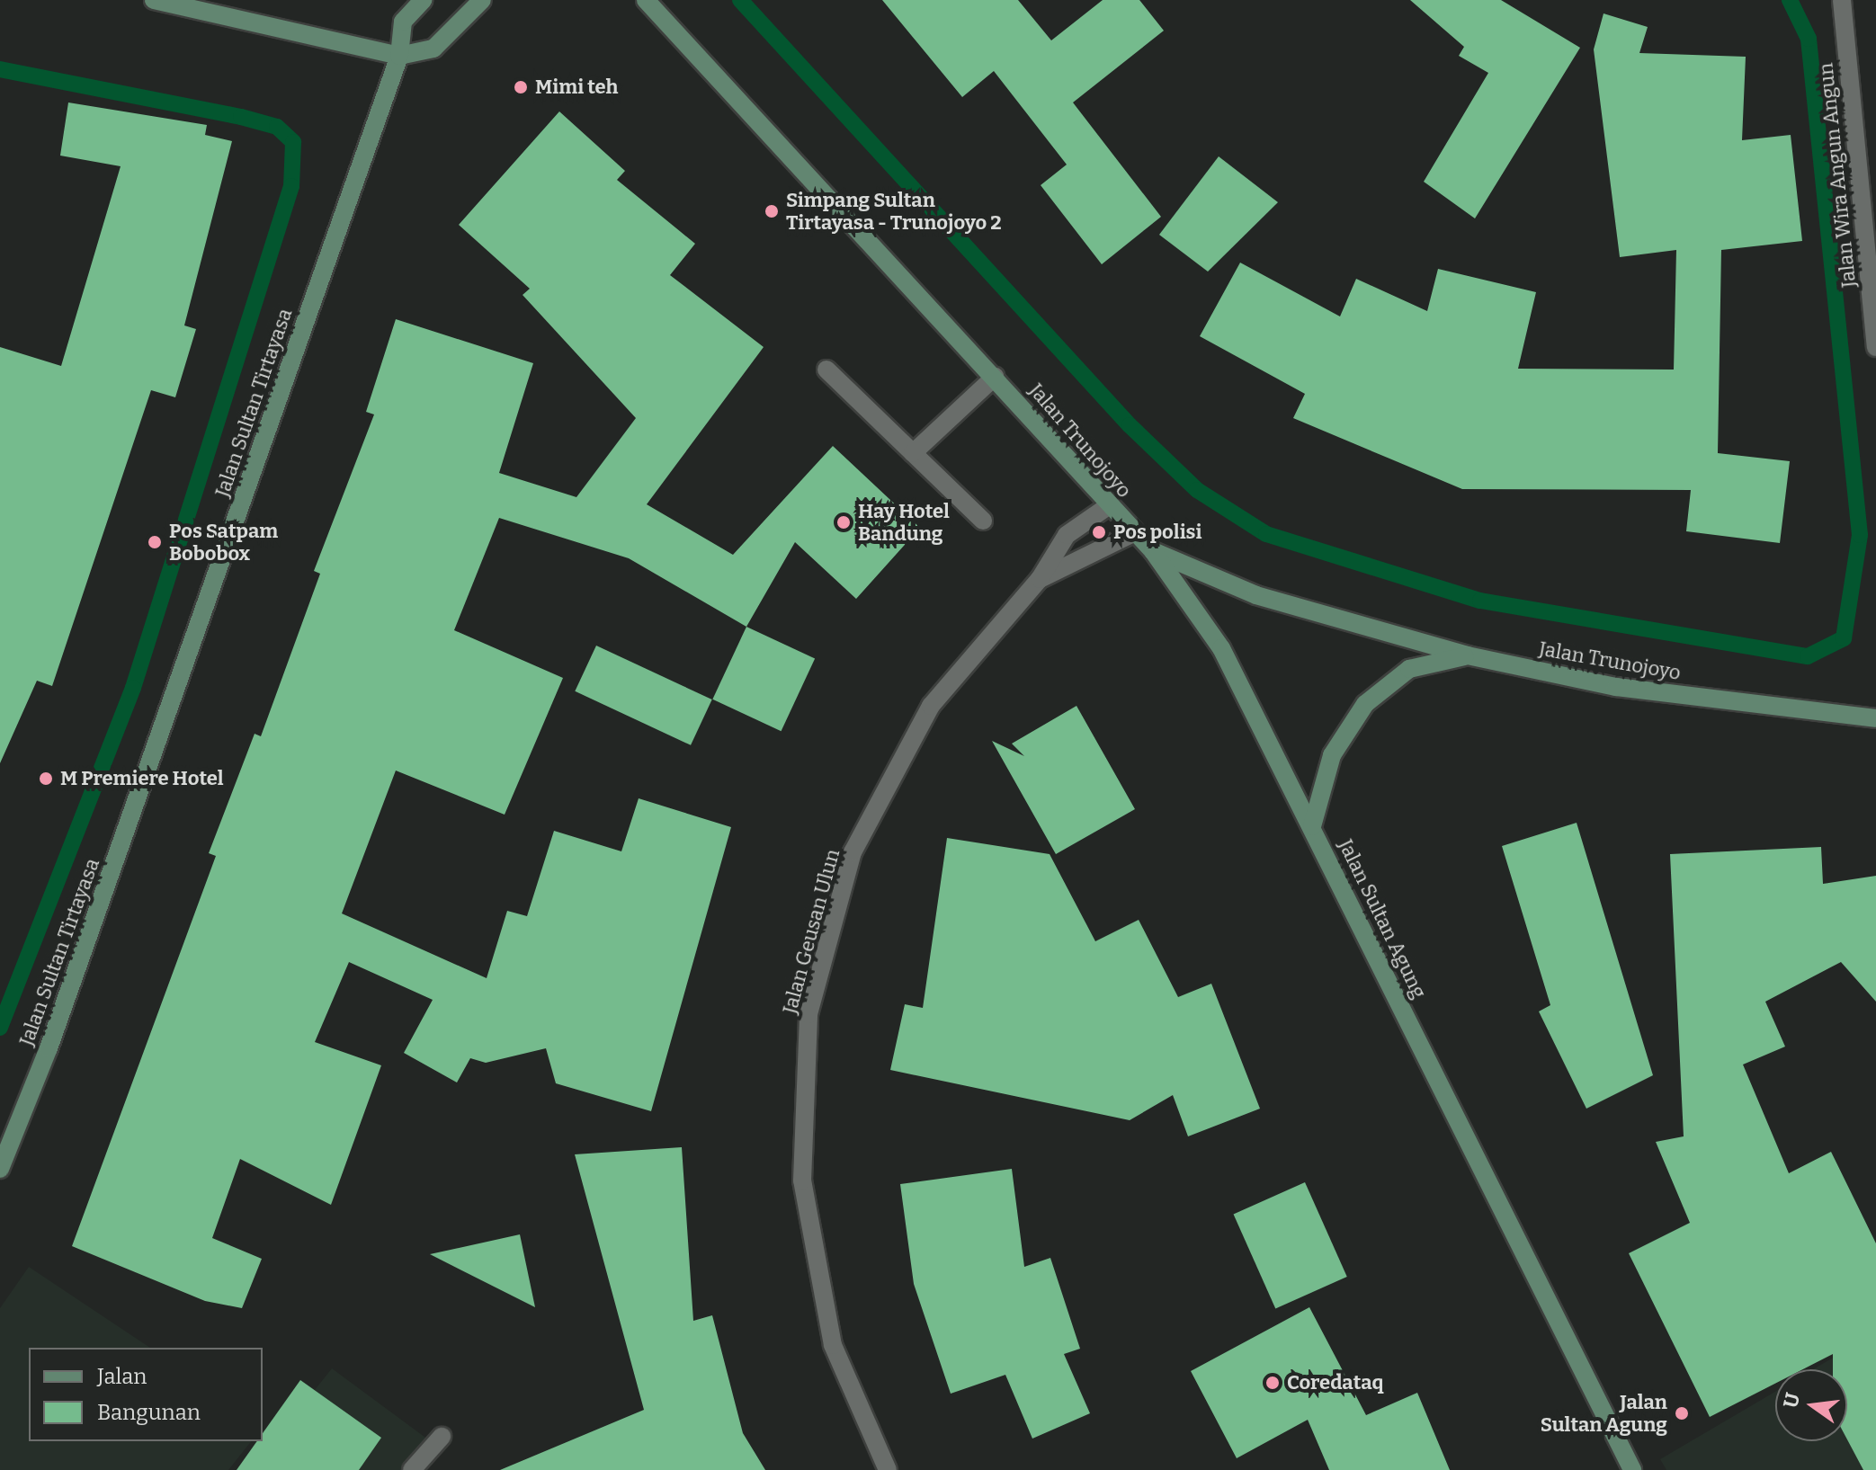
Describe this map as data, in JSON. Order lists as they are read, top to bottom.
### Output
{
  "streets": {
    "street": [
      "Jalan Wira Angun Angun",
      "Jalan Sultan Tirtayasa",
      "Jalan Trunojoyo",
      "Jalan Sultan Agung",
      "Jalan Geusan Ulun"
    ]
  },
  "crossings": [
    ["Jalan Trunojoyo", "Jalan Sultan Agung"],
    ["Jalan Trunojoyo", "Jalan Geusan Ulun"]
  ],
  "places": [
    "Mimi teh",
    "Simpang Sultan Tirtayasa - Trunojoyo 2",
    "Hay Hotel Bandung",
    "Pos polisi",
    "Pos Satpam Bobobox",
    "M Premiere Hotel",
    "Coredataq",
    "Jalan Sultan Agung"
  ],
  "legend": ["Jalan", "Bangunan"],
  "north": "left"
}
